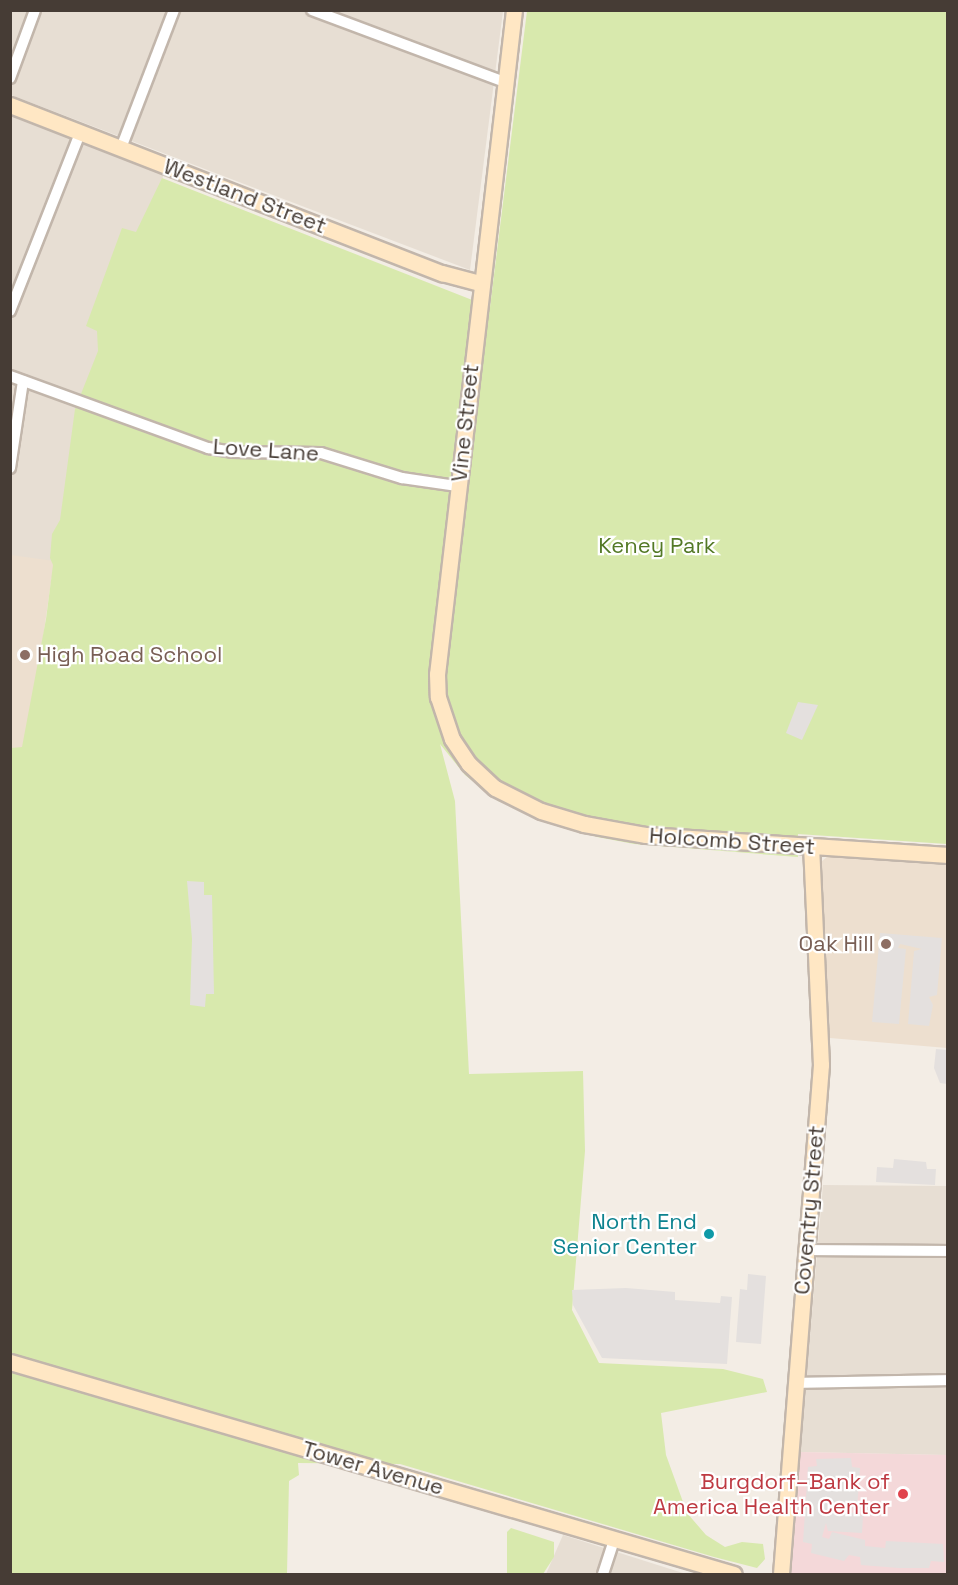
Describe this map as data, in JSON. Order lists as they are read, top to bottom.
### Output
{
  "streets": {
    "street": [
      "Westland Street",
      "Vine Street",
      "Love Lane",
      "Holcomb Street",
      "Coventry Street",
      "Tower Avenue"
    ]
  },
  "crossings": [
    ["Westland Street", "Vine Street"],
    ["Vine Street", "Love Lane"],
    ["Vine Street", "Holcomb Street"],
    ["Holcomb Street", "Coventry Street"]
  ],
  "parks": ["Keney Park"],
  "places": [
    "High Road School",
    "Oak Hill",
    "North End Senior Center",
    "Burgdorf–Bank of America Health Center"
  ]
}
